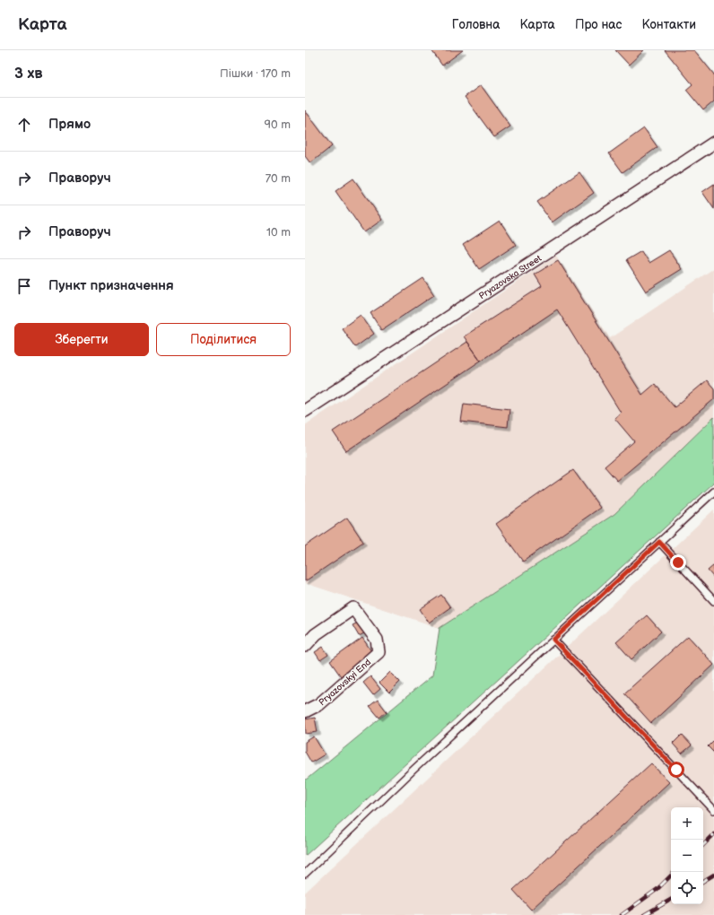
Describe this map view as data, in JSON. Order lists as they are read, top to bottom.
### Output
{
  "streets": {
    "street": ["Pryazovska Street", "Pryazovskyi End"]
  },
  "page": {
    "header": "Карта",
    "nav": [
      "Головна",
      "Карта",
      "Про нас",
      "Контакти"
    ],
    "heading": ["3 хв", "Пішки · 170 m"],
    "list": [
      ["Прямо", "90 m"],
      ["Праворуч", "70 m"],
      ["Праворуч", "10 m"],
      "Пункт призначення"
    ],
    "buttons": ["Зберегти", "Поділитися"],
    "map_buttons": ["+", "−"]
  }
}
